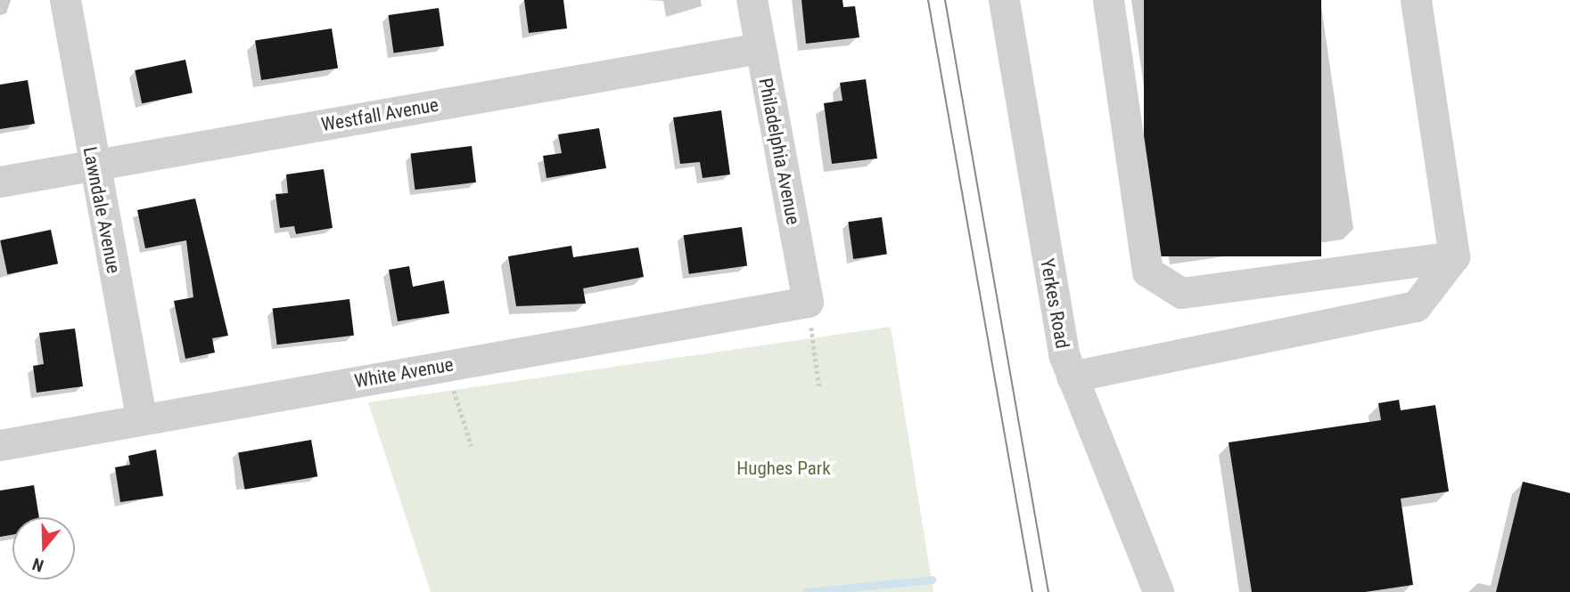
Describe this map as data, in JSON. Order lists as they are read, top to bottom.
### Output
{
  "streets": {
    "street": [
      "Westfall Avenue",
      "Philadelphia Avenue",
      "Lawndale Avenue",
      "Yerkes Road",
      "White Avenue"
    ]
  },
  "crossings": [
    ["Westfall Avenue", "Philadelphia Avenue"],
    ["Westfall Avenue", "Lawndale Avenue"],
    ["Philadelphia Avenue", "White Avenue"],
    ["Lawndale Avenue", "White Avenue"]
  ],
  "parks": ["Hughes Park"],
  "north": "bottom"
}
